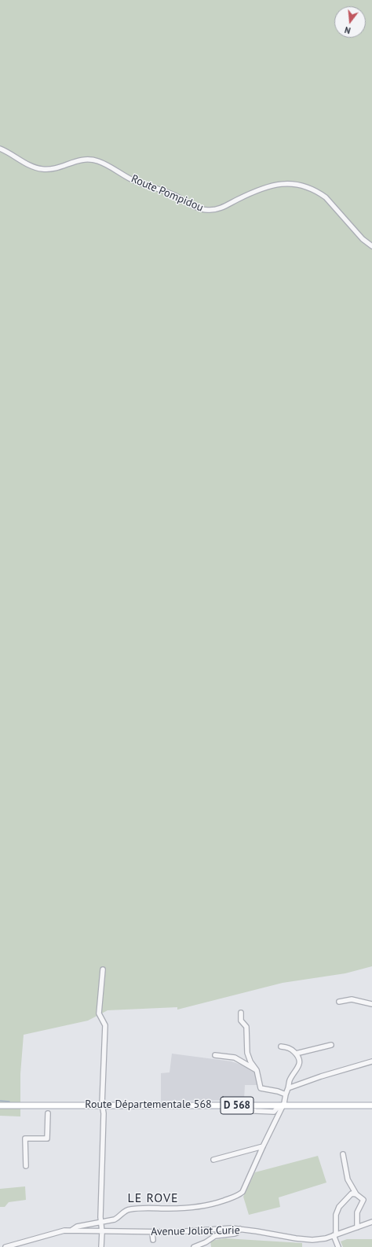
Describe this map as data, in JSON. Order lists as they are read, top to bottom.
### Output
{
  "streets": {
    "main road": ["Route Départementale 568", "D 568"],
    "street": ["Route Pompidou", "Avenue Joliot Curie"]
  },
  "districts": ["LE ROVE"],
  "north": "bottom"
}
